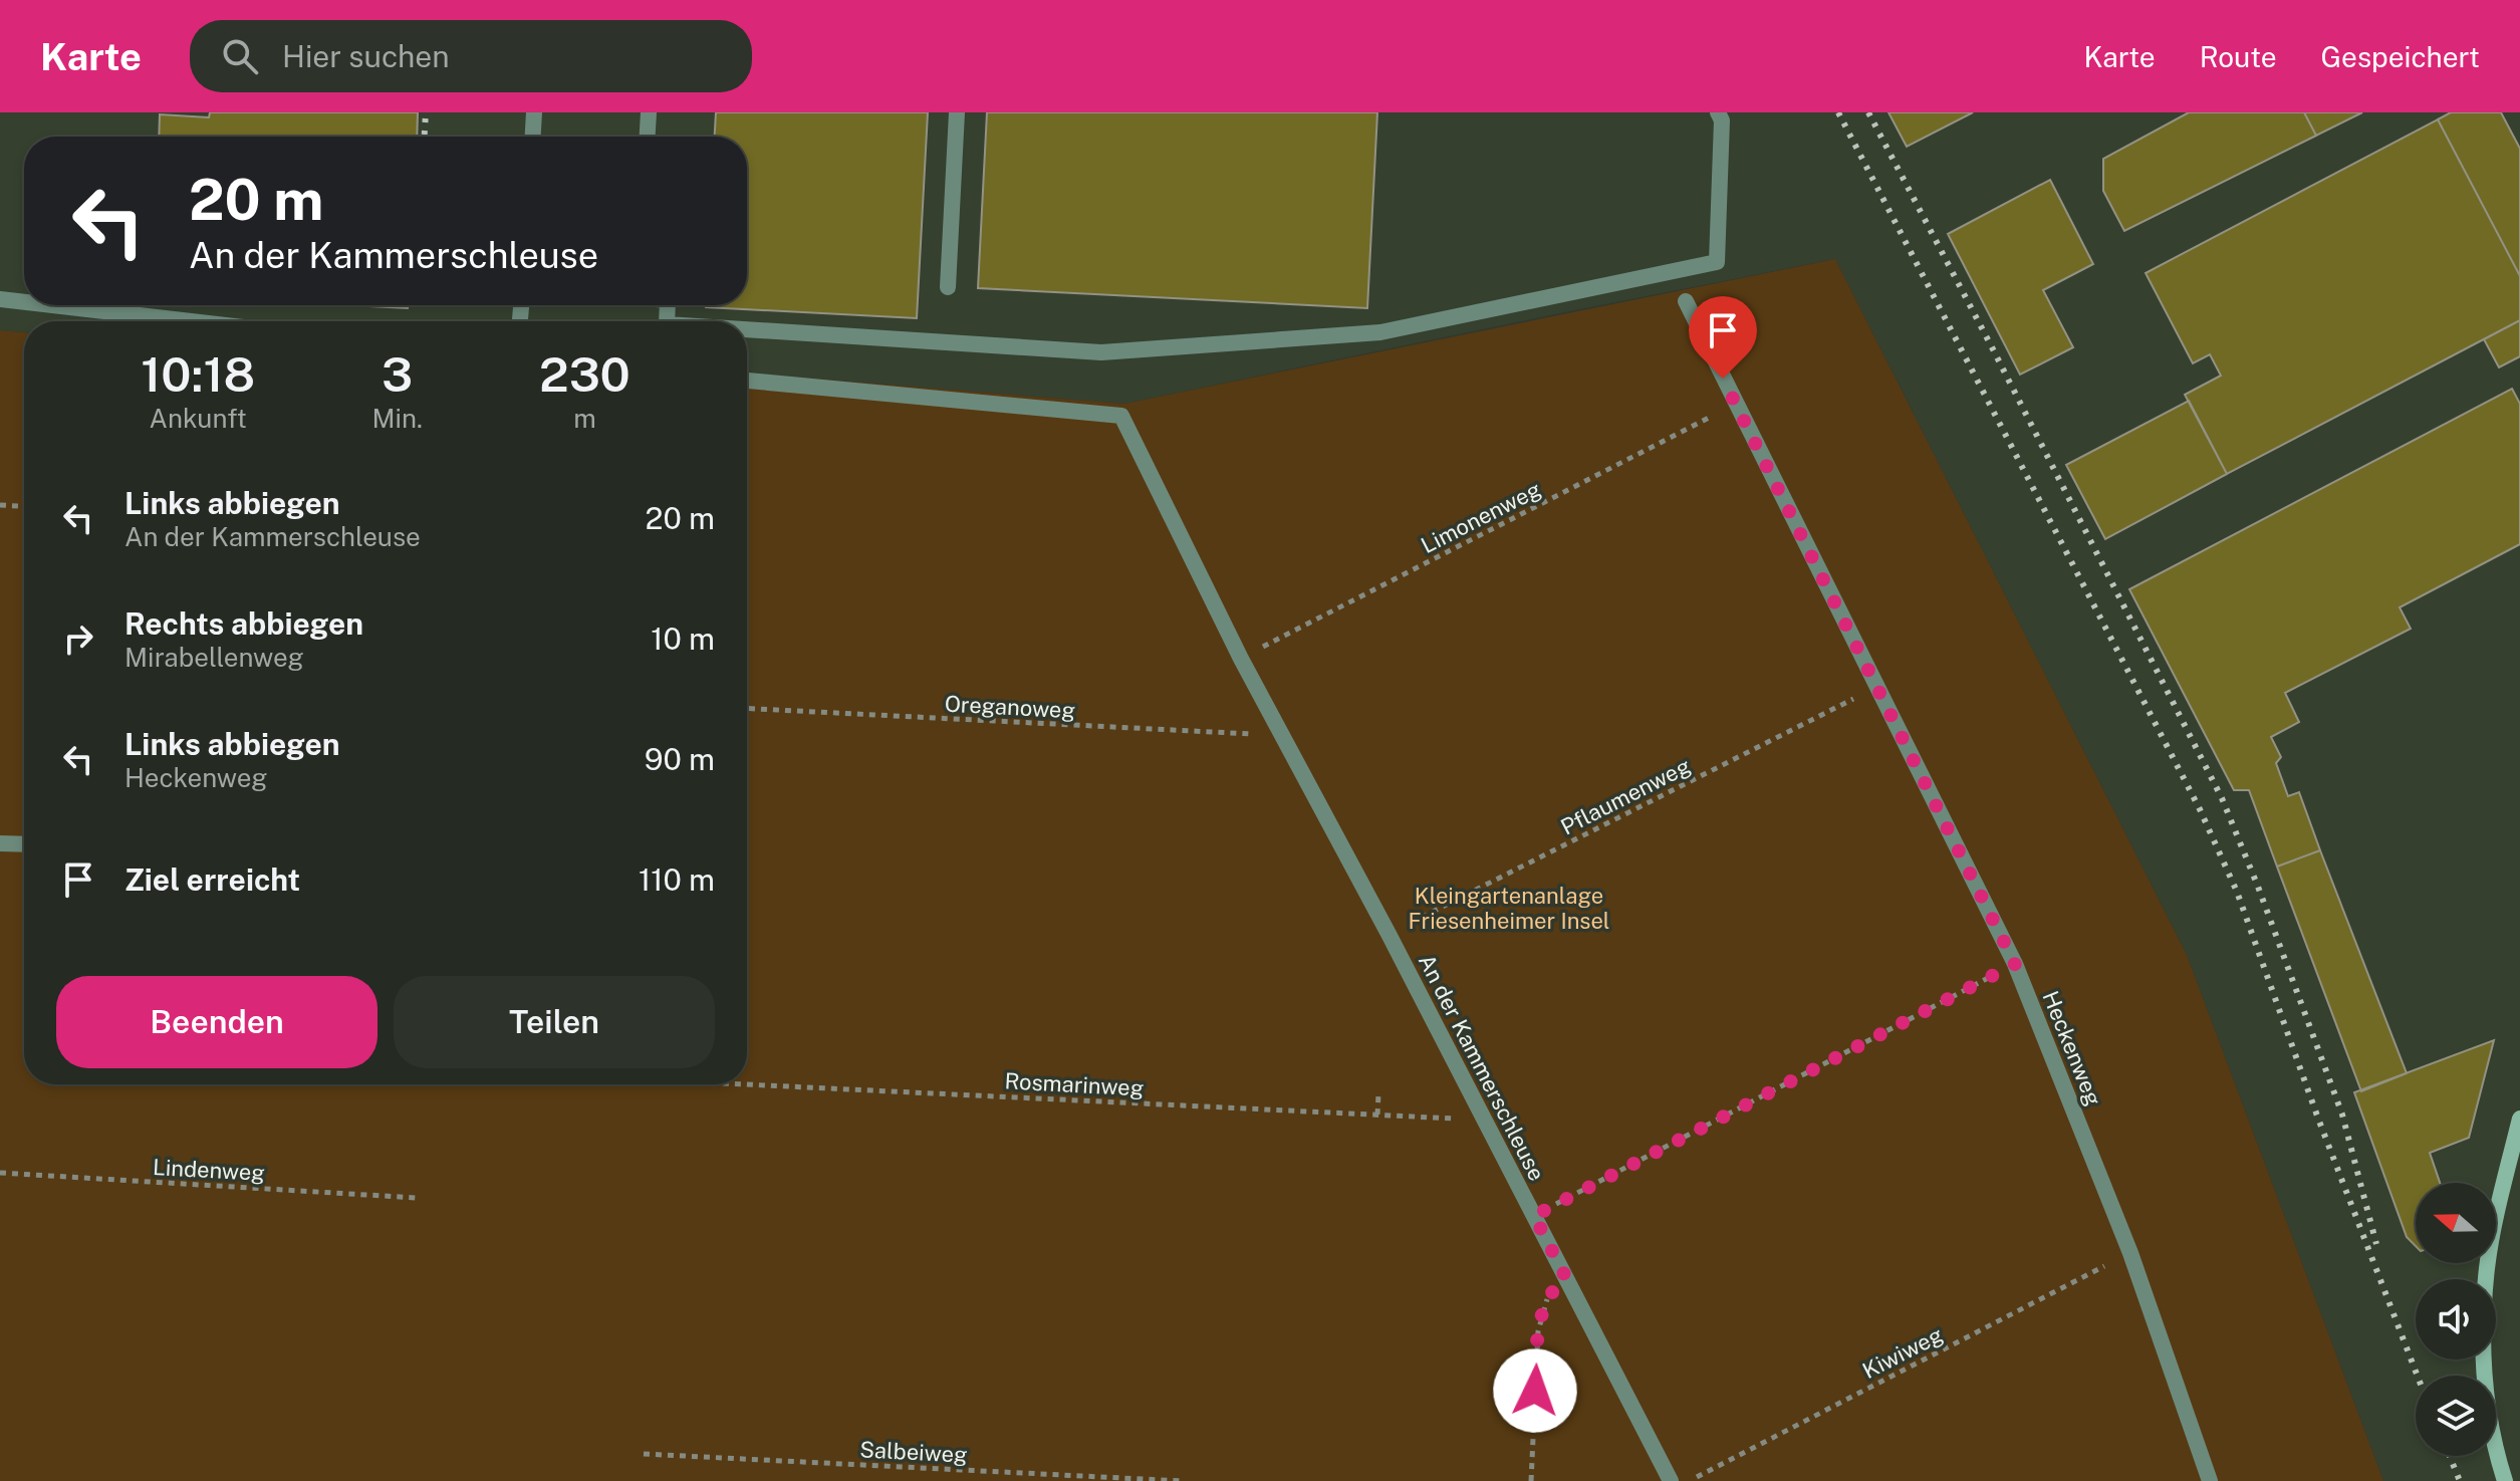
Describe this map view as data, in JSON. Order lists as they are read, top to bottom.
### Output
{
  "streets": {
    "street": ["Heckenweg", "An der Kammerschleuse"],
    "path": [
      "Limonenweg",
      "Oreganoweg",
      "Pflaumenweg",
      "Rosmarinweg",
      "Lindenweg",
      "Kiwiweg",
      "Salbeiweg"
    ]
  },
  "crossings": [
    ["Limonenweg", "Heckenweg"],
    ["Limonenweg", "An der Kammerschleuse"],
    ["Oreganoweg", "An der Kammerschleuse"],
    ["Pflaumenweg", "Heckenweg"],
    ["Pflaumenweg", "An der Kammerschleuse"],
    ["Heckenweg", "Kiwiweg"],
    ["An der Kammerschleuse", "Rosmarinweg"]
  ],
  "parks": ["Kleingartenanlage Friesenheimer Insel"],
  "north": "left",
  "page": {
    "header": "Karte",
    "search": "Hier suchen",
    "nav": ["Karte", "Route", "Gespeichert"],
    "turn": ["20 m", "An der Kammerschleuse"],
    "eta": [
      "10:18",
      "Ankunft",
      "3",
      "Min.",
      "230",
      "m"
    ],
    "list": [
      {
        "name": "Links abbiegen",
        "note": "An der Kammerschleuse",
        "value": "20 m"
      },
      {
        "name": "Rechts abbiegen",
        "note": "Mirabellenweg",
        "value": "10 m"
      },
      {
        "name": "Links abbiegen",
        "note": "Heckenweg",
        "value": "90 m"
      },
      {
        "name": "Ziel erreicht",
        "value": "110 m"
      }
    ],
    "buttons": ["Beenden", "Teilen"]
  }
}
